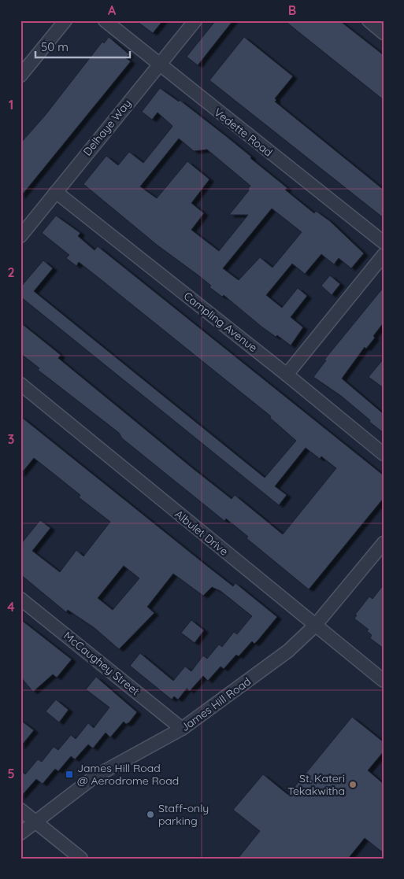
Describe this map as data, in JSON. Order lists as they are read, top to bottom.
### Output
{
  "streets": {
    "street": [
      "Delhaye Way",
      "Vedette Road",
      "Campling Avenue",
      "Albulet Drive",
      "McCaughey Street",
      "James Hill Road"
    ]
  },
  "crossings": [
    ["Delhaye Way", "Vedette Road"],
    ["Delhaye Way", "Campling Avenue"],
    ["Albulet Drive", "James Hill Road"],
    ["McCaughey Street", "James Hill Road"]
  ],
  "places": {
    "transit": ["James Hill Road @ Aerodrome Road"],
    "other": ["St. Kateri Tekakwitha", "Staff-only parking"]
  },
  "scale_bar": "50 m",
  "grid": {
    "columns": ["A", "B"],
    "rows": [
      "1",
      "2",
      "3",
      "4",
      "5"
    ]
  }
}
